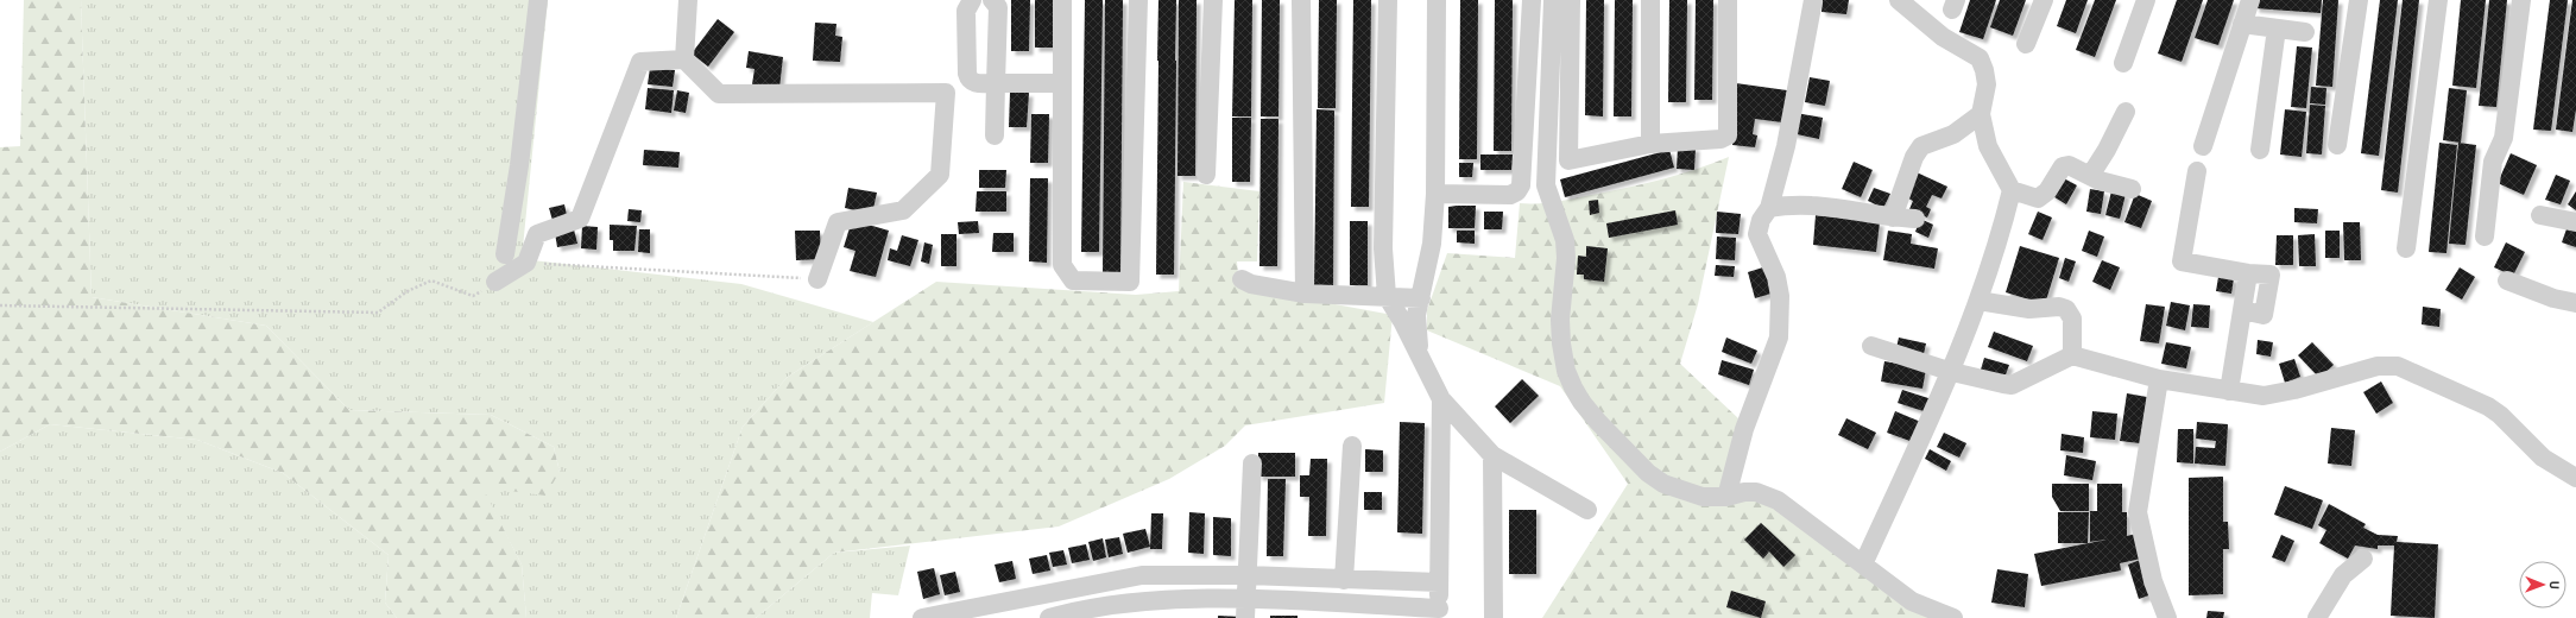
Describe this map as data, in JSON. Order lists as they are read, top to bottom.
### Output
{
  "north": "right"
}
